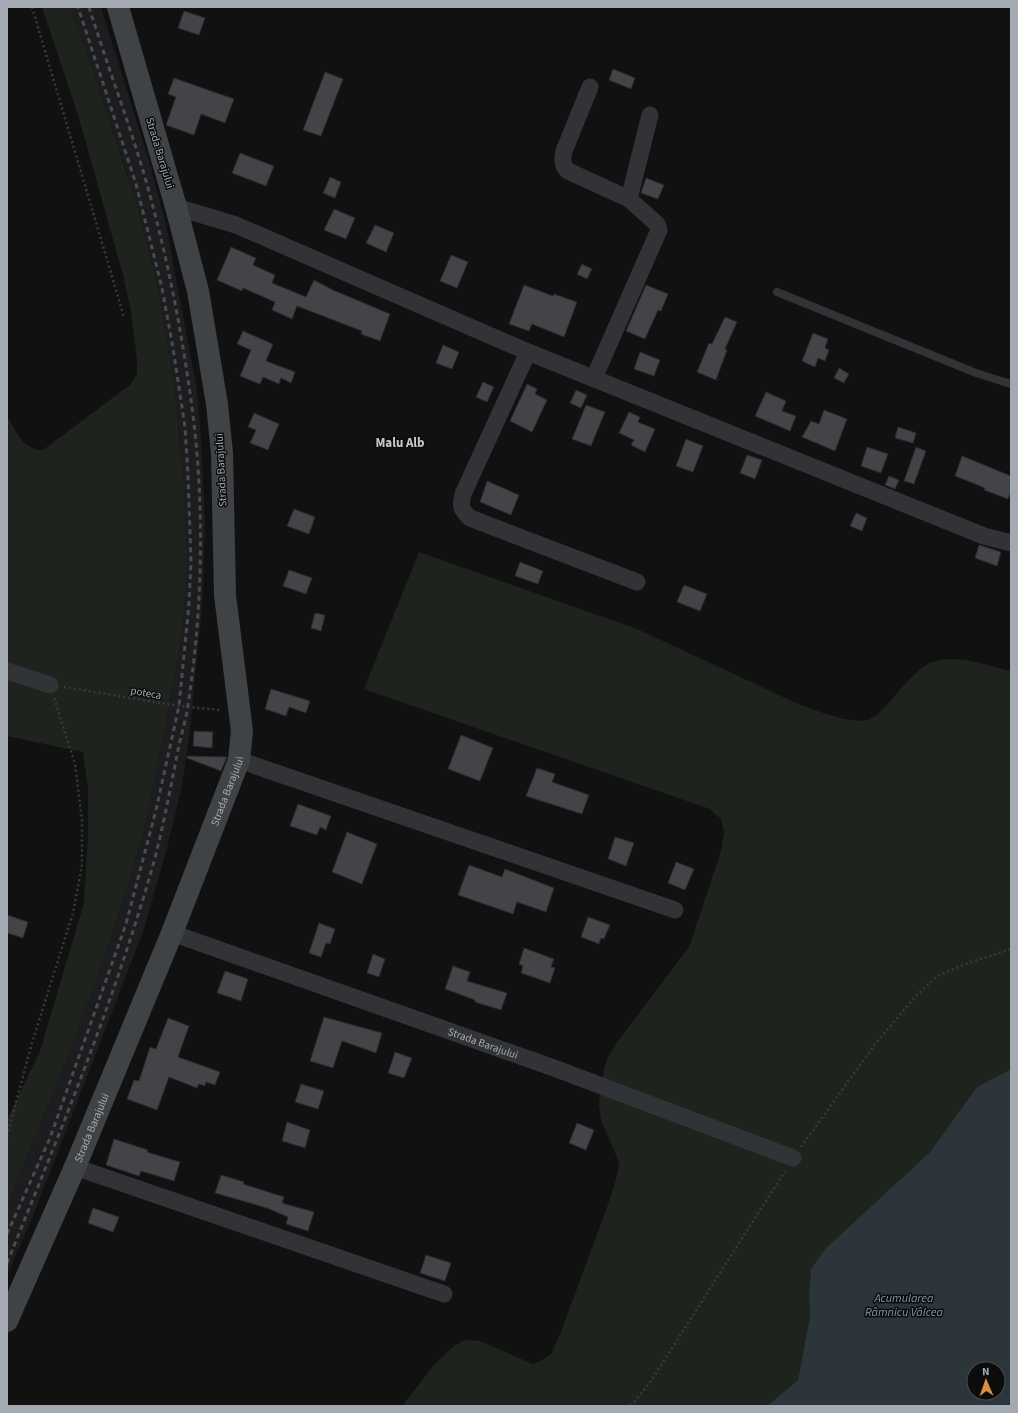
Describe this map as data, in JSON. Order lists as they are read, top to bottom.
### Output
{
  "streets": {
    "street": ["Strada Barajului"],
    "path": ["poteca"]
  },
  "crossings": [
    ["Strada Barajului", "poteca"]
  ],
  "districts": ["Malu Alb"],
  "water": ["Acumularea Râmnicu Vâlcea"],
  "north": "top"
}
